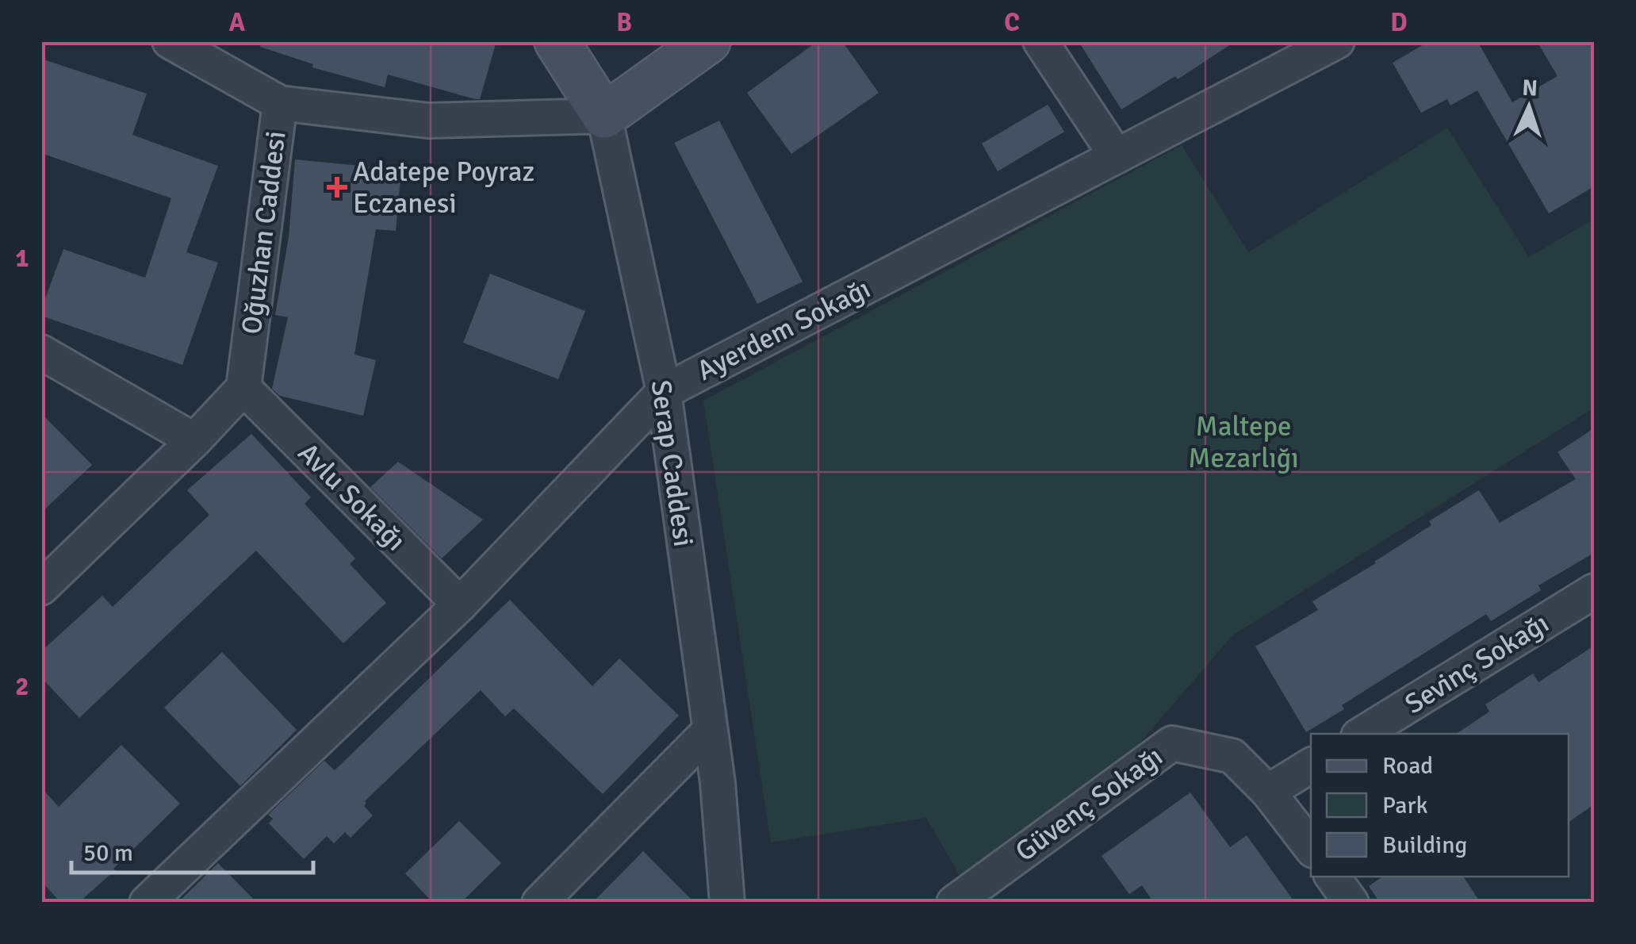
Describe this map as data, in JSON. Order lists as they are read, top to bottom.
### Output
{
  "streets": {
    "street": [
      "Oğuzhan Caddesi",
      "Ayerdem Sokağı",
      "Serap Caddesi",
      "Avlu Sokağı",
      "Sevinç Sokağı",
      "Güvenç Sokağı"
    ]
  },
  "crossings": [
    ["Oğuzhan Caddesi", "Serap Caddesi"],
    ["Oğuzhan Caddesi", "Avlu Sokağı"],
    ["Ayerdem Sokağı", "Serap Caddesi"],
    ["Ayerdem Sokağı", "Avlu Sokağı"]
  ],
  "parks": ["Maltepe Mezarlığı"],
  "places": {
    "health": ["Adatepe Poyraz Eczanesi"]
  },
  "legend": ["Road", "Park", "Building"],
  "scale_bar": "50 m",
  "north": "top",
  "grid": {
    "columns": [
      "A",
      "B",
      "C",
      "D"
    ],
    "rows": ["1", "2"]
  }
}
